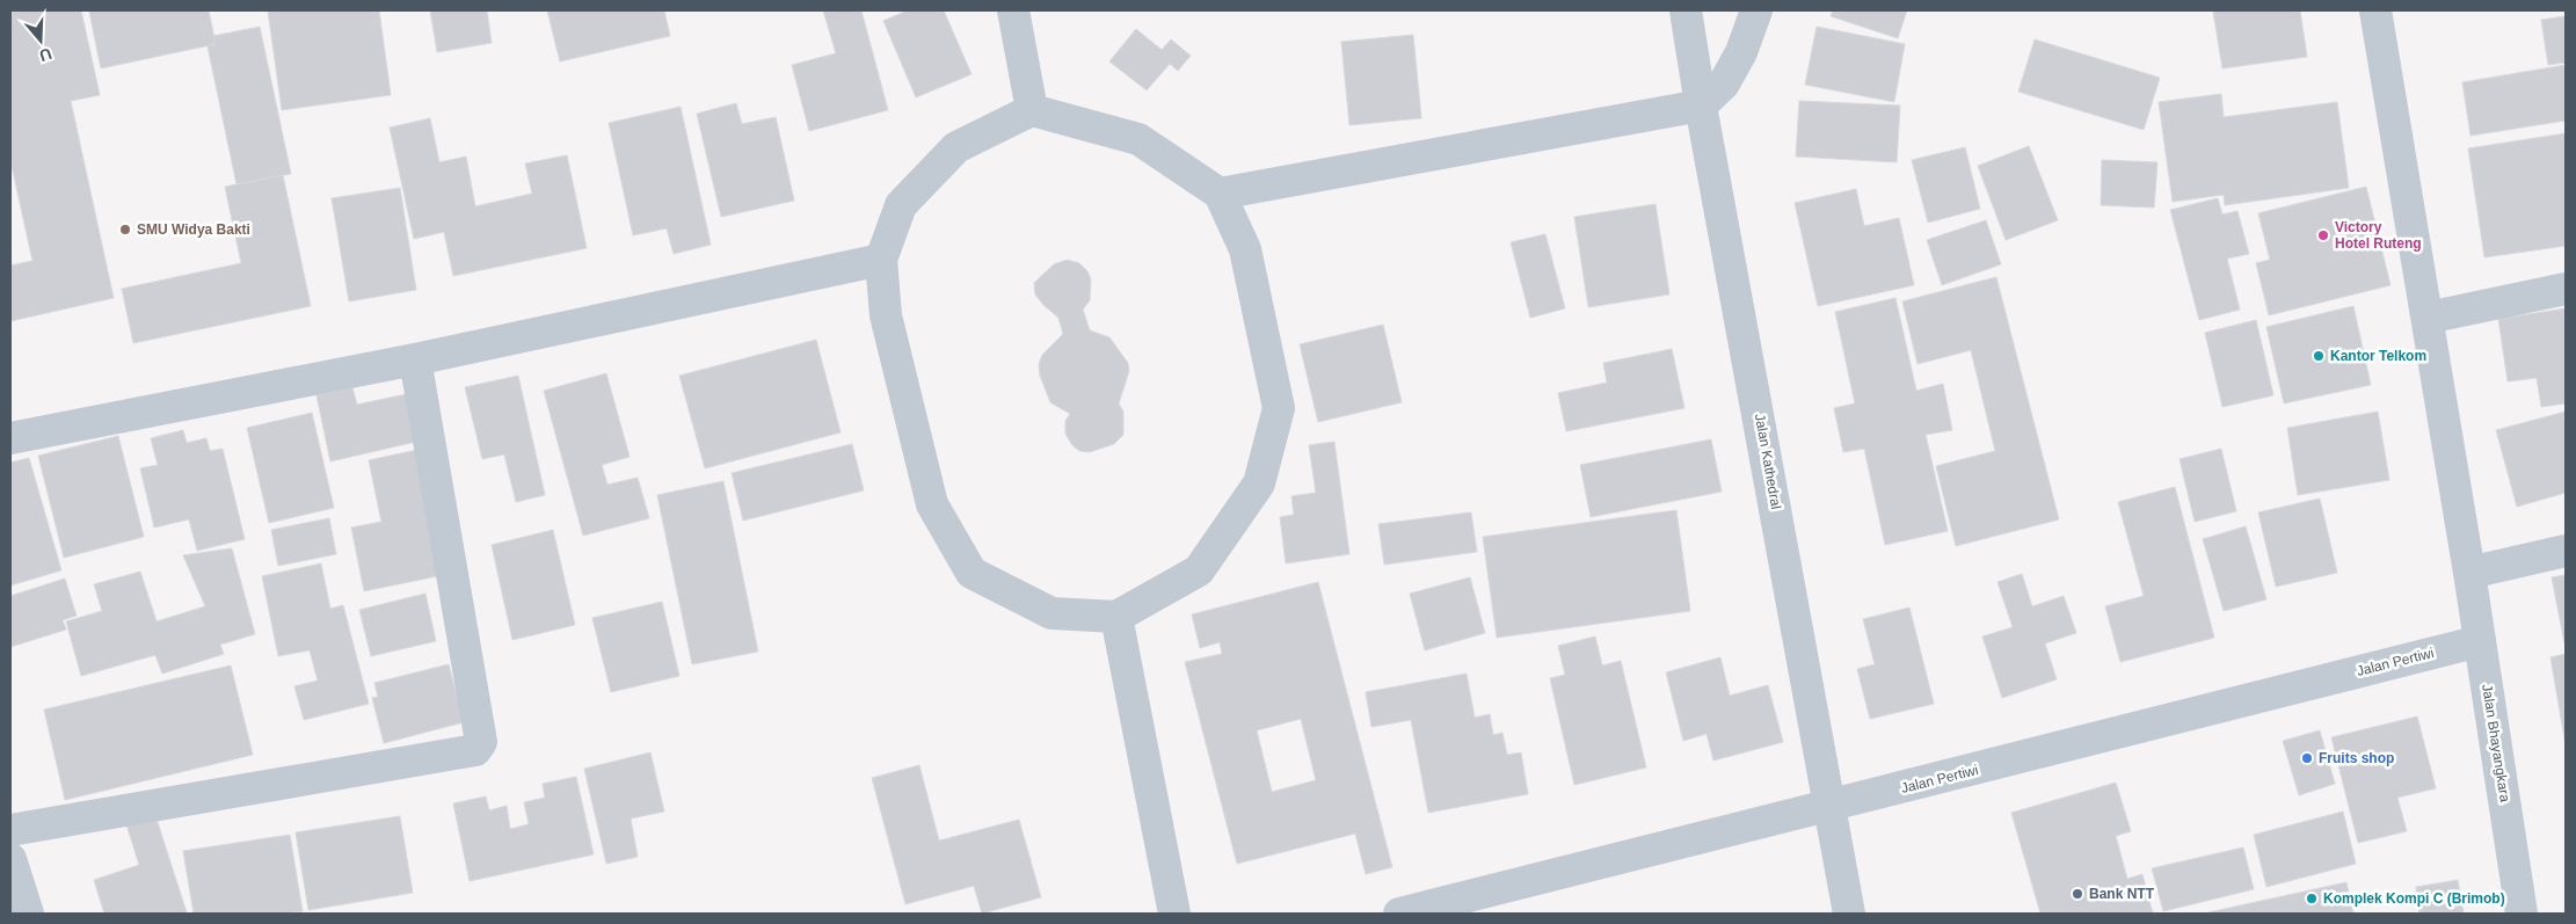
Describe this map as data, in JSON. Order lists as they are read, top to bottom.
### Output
{
  "streets": {
    "street": ["Jalan Kathedral", "Jalan Pertiwi", "Jalan Bhayangkara"]
  },
  "crossings": [
    ["Jalan Kathedral", "Jalan Pertiwi"],
    ["Jalan Pertiwi", "Jalan Bhayangkara"]
  ],
  "places": [
    "SMU Widya Bakti",
    "Victory Hotel Ruteng",
    "Kantor Telkom",
    "Fruits shop",
    "Bank NTT",
    "Komplek Kompi C (Brimob)"
  ],
  "north": "bottom"
}
